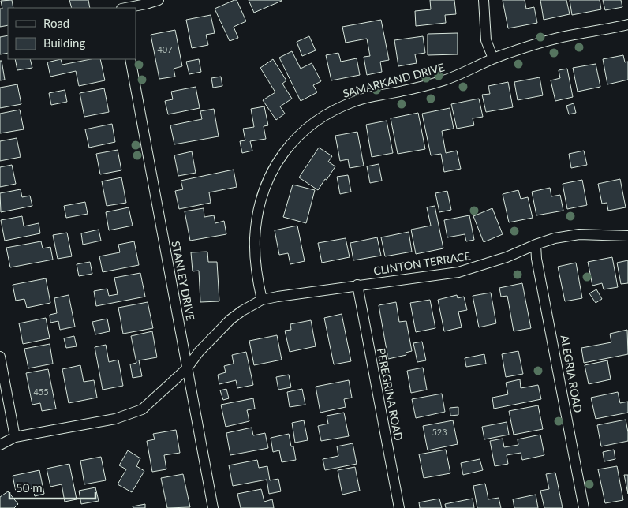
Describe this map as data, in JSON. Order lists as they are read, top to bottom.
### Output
{
  "streets": {
    "street": [
      "SAMARKAND DRIVE",
      "CLINTON TERRACE",
      "STANLEY DRIVE",
      "ALEGRIA ROAD",
      "PEREGRINA ROAD"
    ]
  },
  "crossings": [
    ["SAMARKAND DRIVE", "CLINTON TERRACE"],
    ["CLINTON TERRACE", "ALEGRIA ROAD"],
    ["CLINTON TERRACE", "PEREGRINA ROAD"]
  ],
  "house_numbers": ["407", "455", "523"],
  "legend": ["Road", "Building"],
  "scale_bar": "50 m"
}
